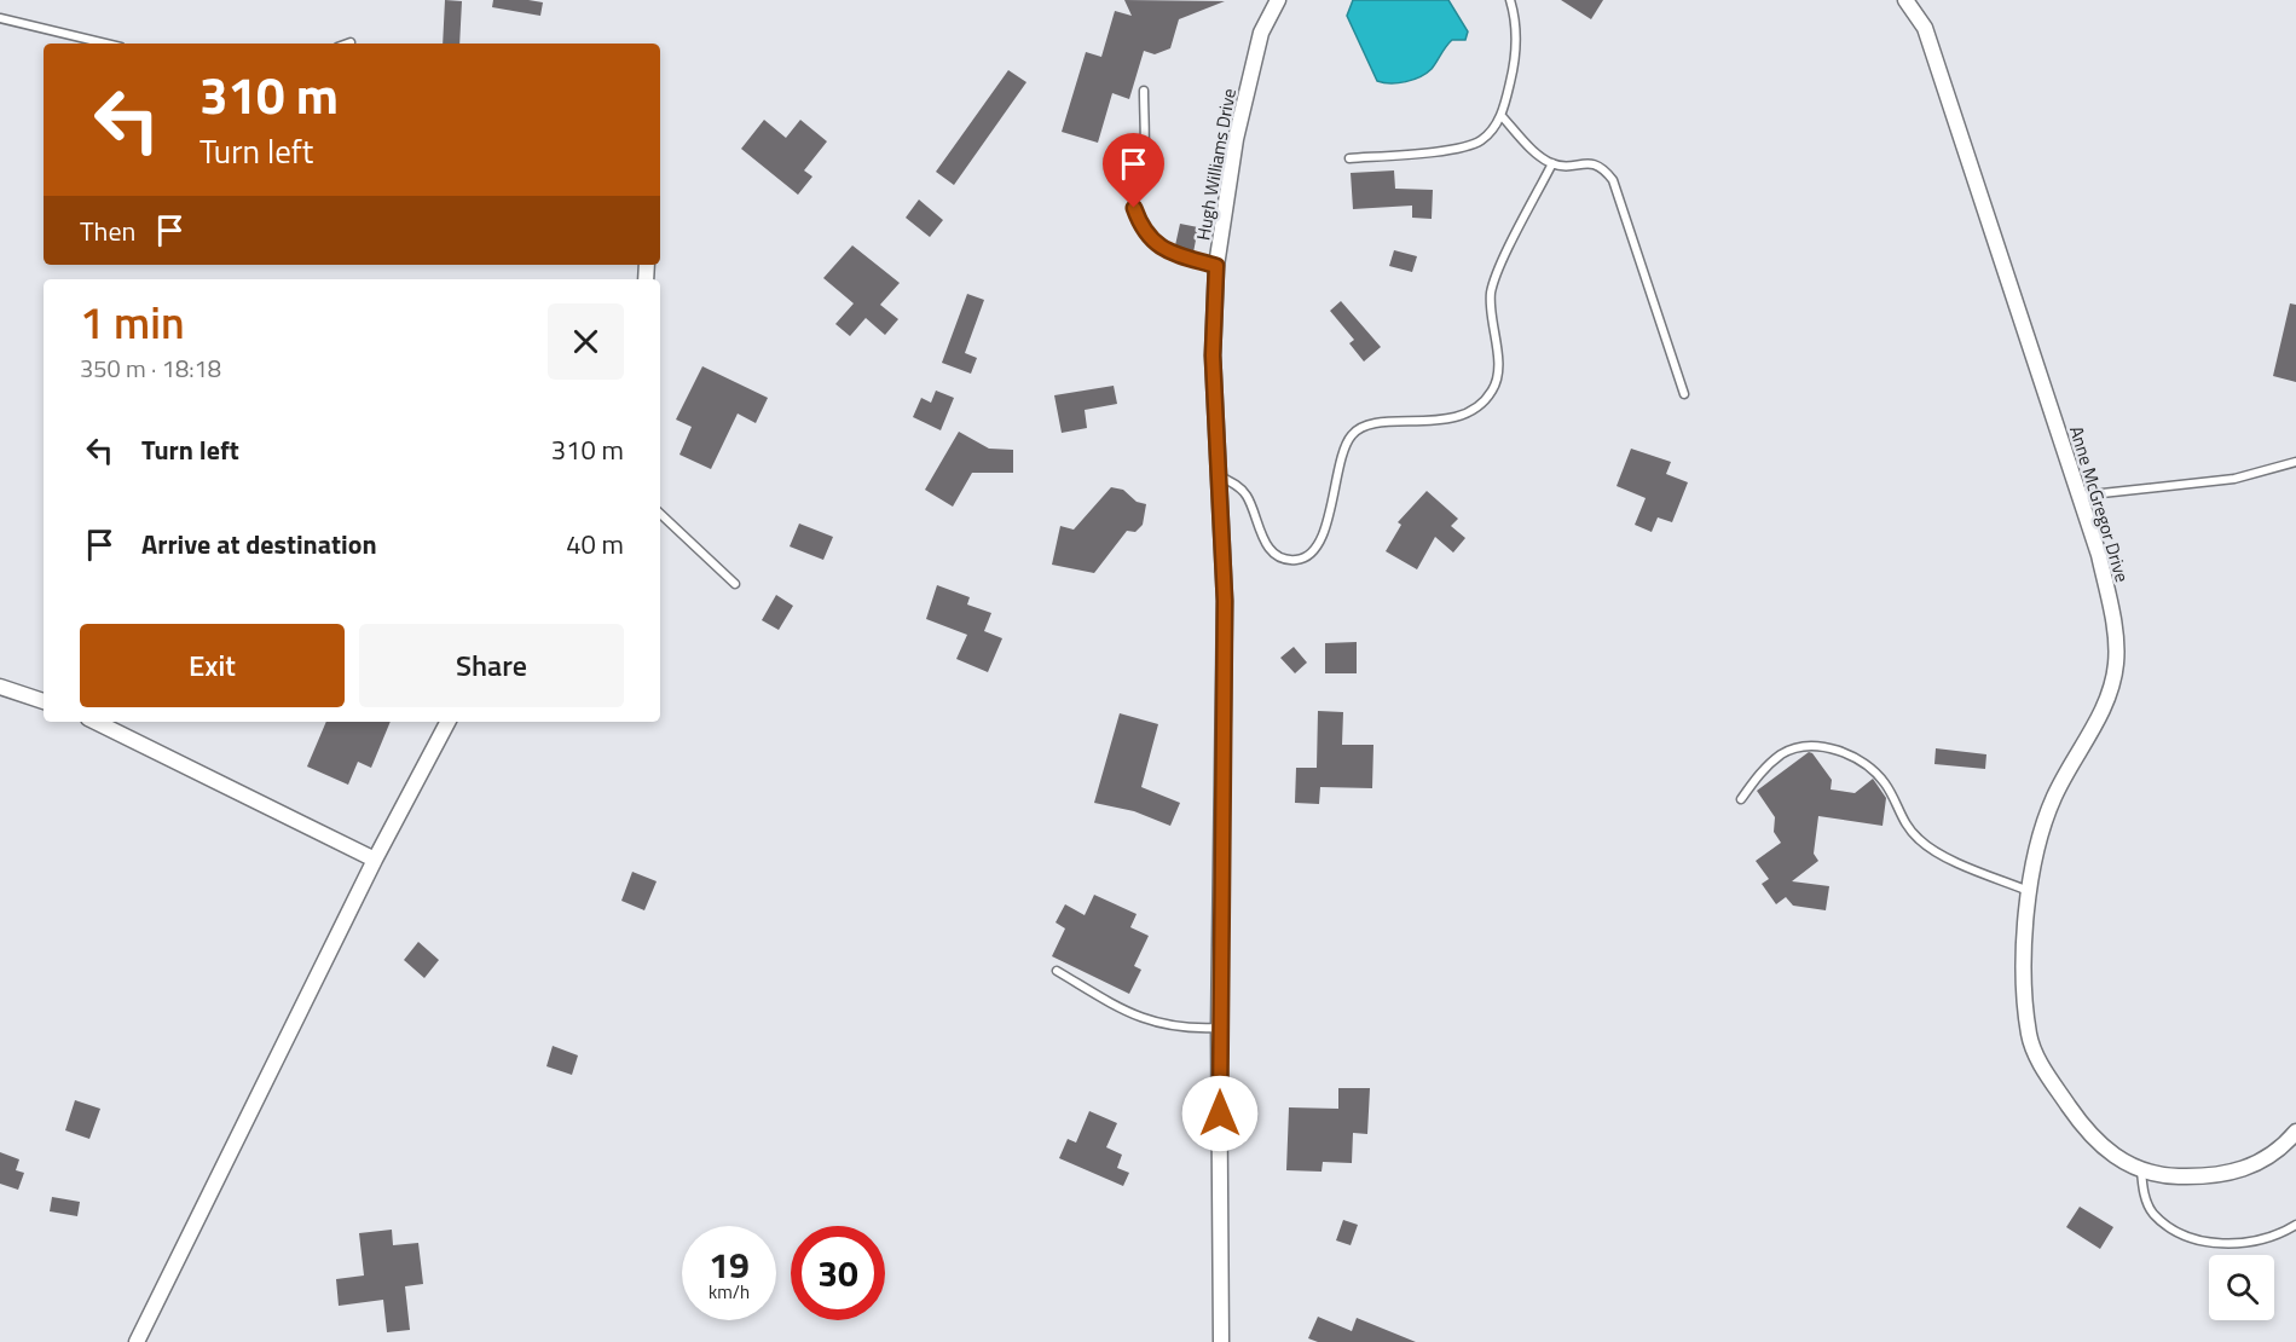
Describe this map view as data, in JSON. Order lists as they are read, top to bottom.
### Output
{
  "streets": {
    "street": ["Hugh Williams Drive", "Anne McGregor Drive"]
  },
  "page": {
    "turn": ["310 m", "Turn left"],
    "then": "Then",
    "heading": ["1 min", "350 m · 18:18"],
    "list": [
      {
        "name": "Turn left",
        "value": "310 m"
      },
      {
        "name": "Arrive at destination",
        "value": "40 m"
      }
    ],
    "buttons": ["Exit", "Share"],
    "speed": "19 km/h",
    "limit": "30"
  }
}
